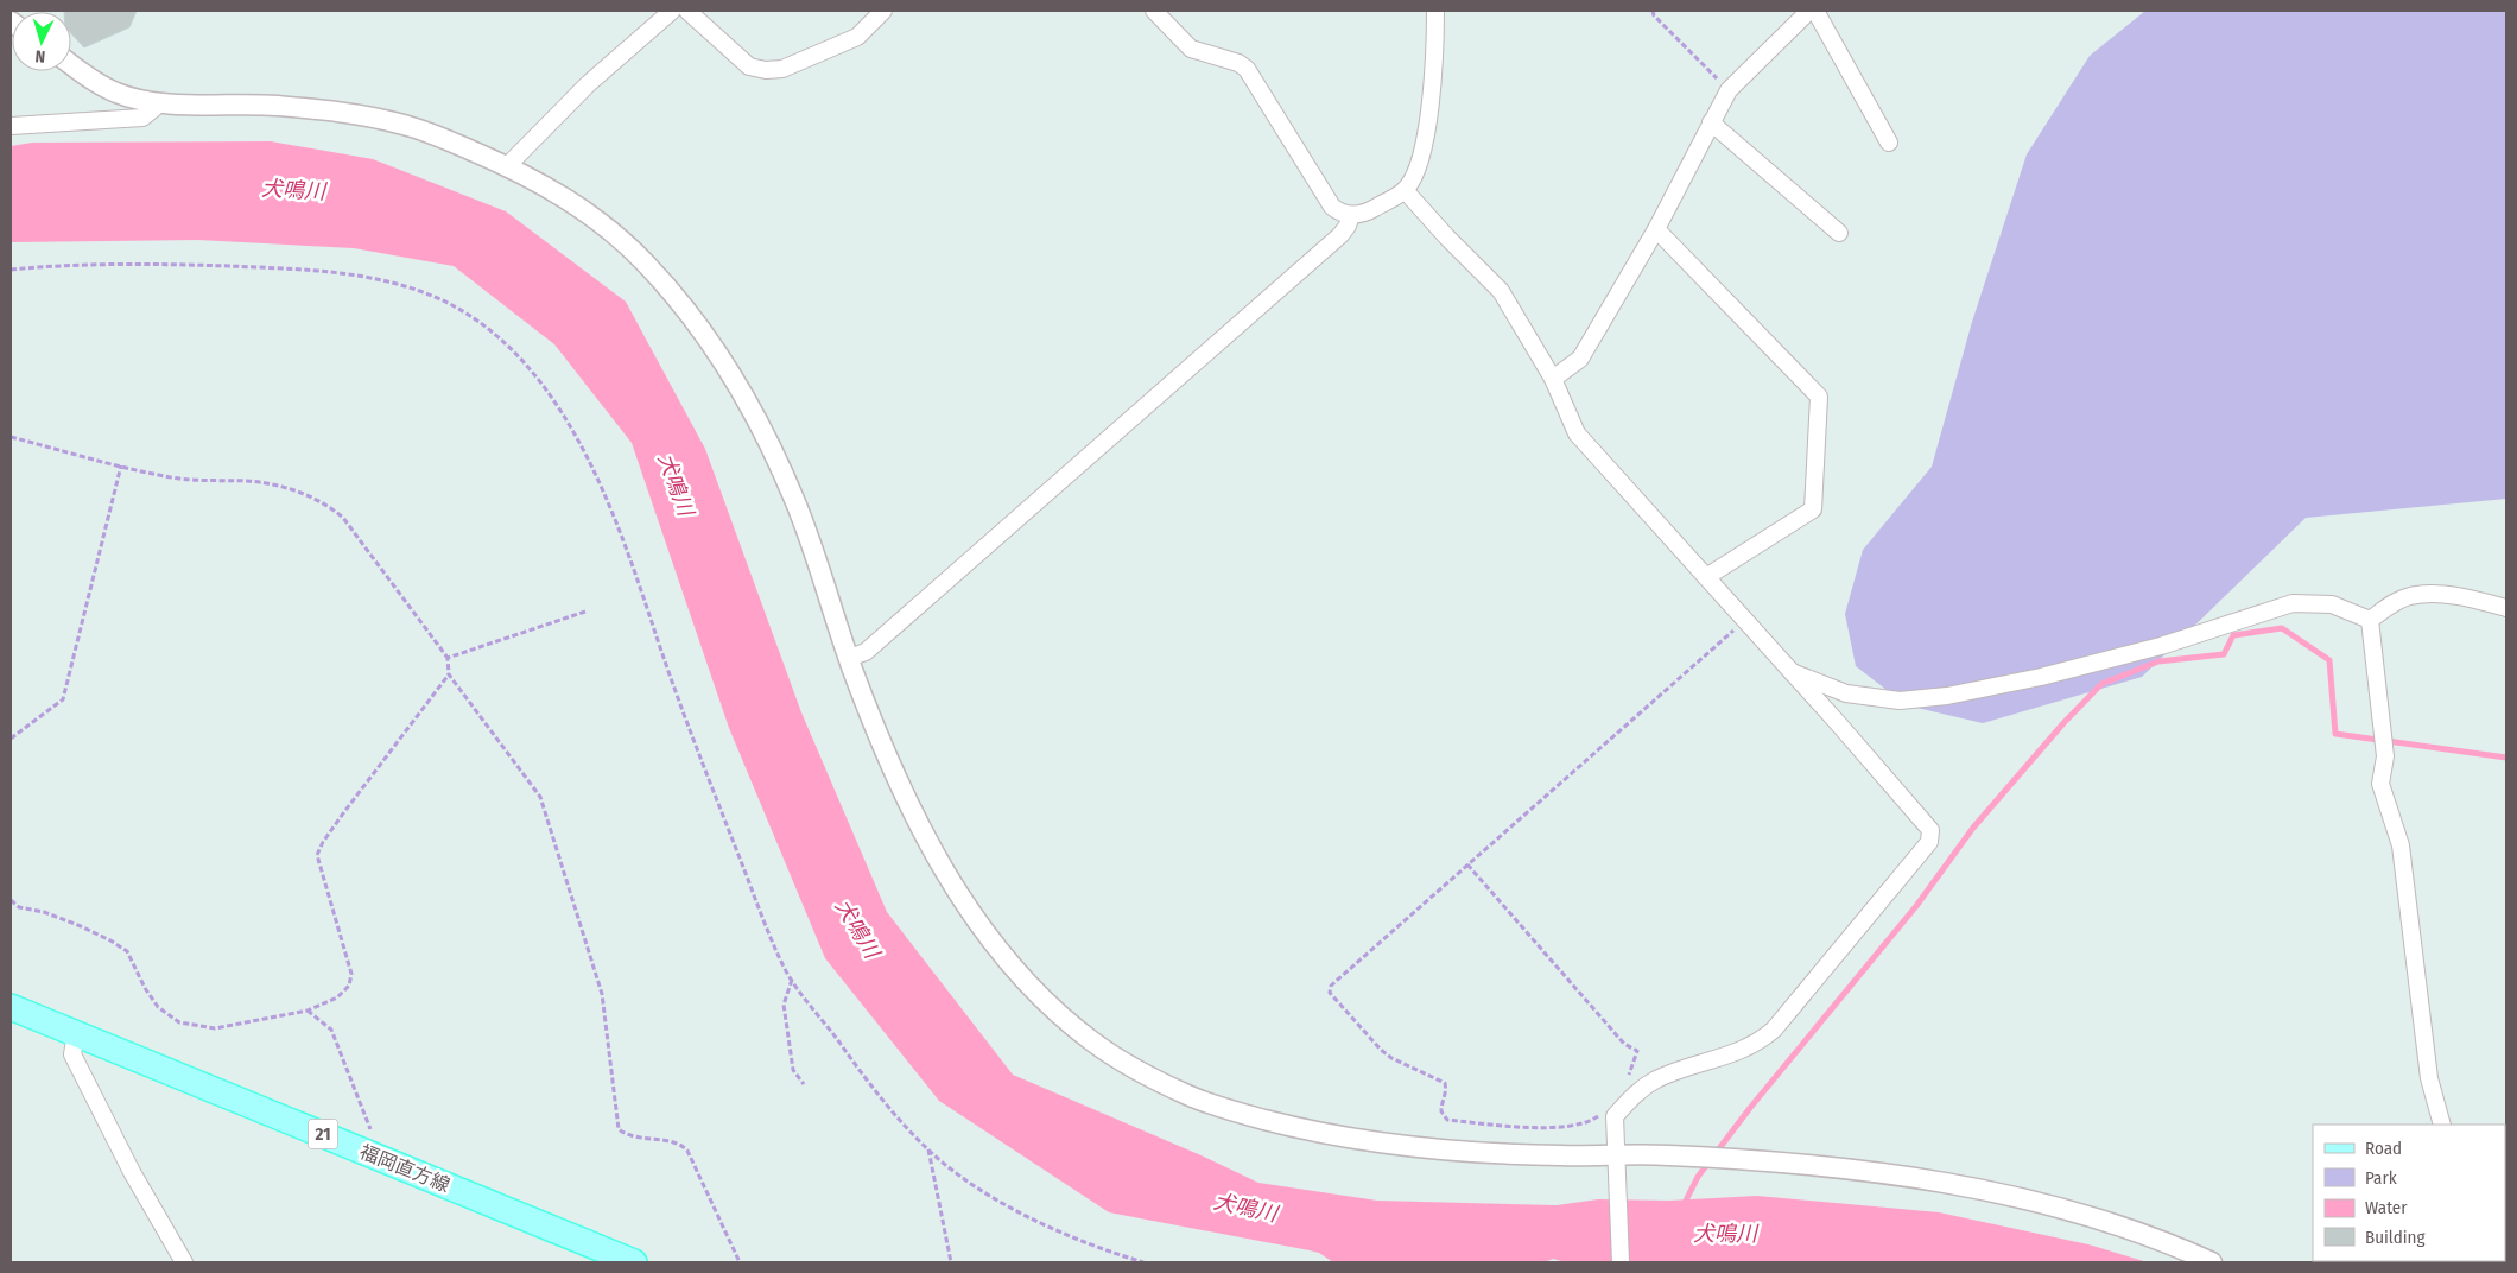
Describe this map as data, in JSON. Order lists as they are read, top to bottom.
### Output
{
  "streets": {
    "main road": ["21", "福岡直方線"]
  },
  "water": ["犬鳴川"],
  "legend": [
    "Road",
    "Park",
    "Water",
    "Building"
  ],
  "north": "bottom"
}
